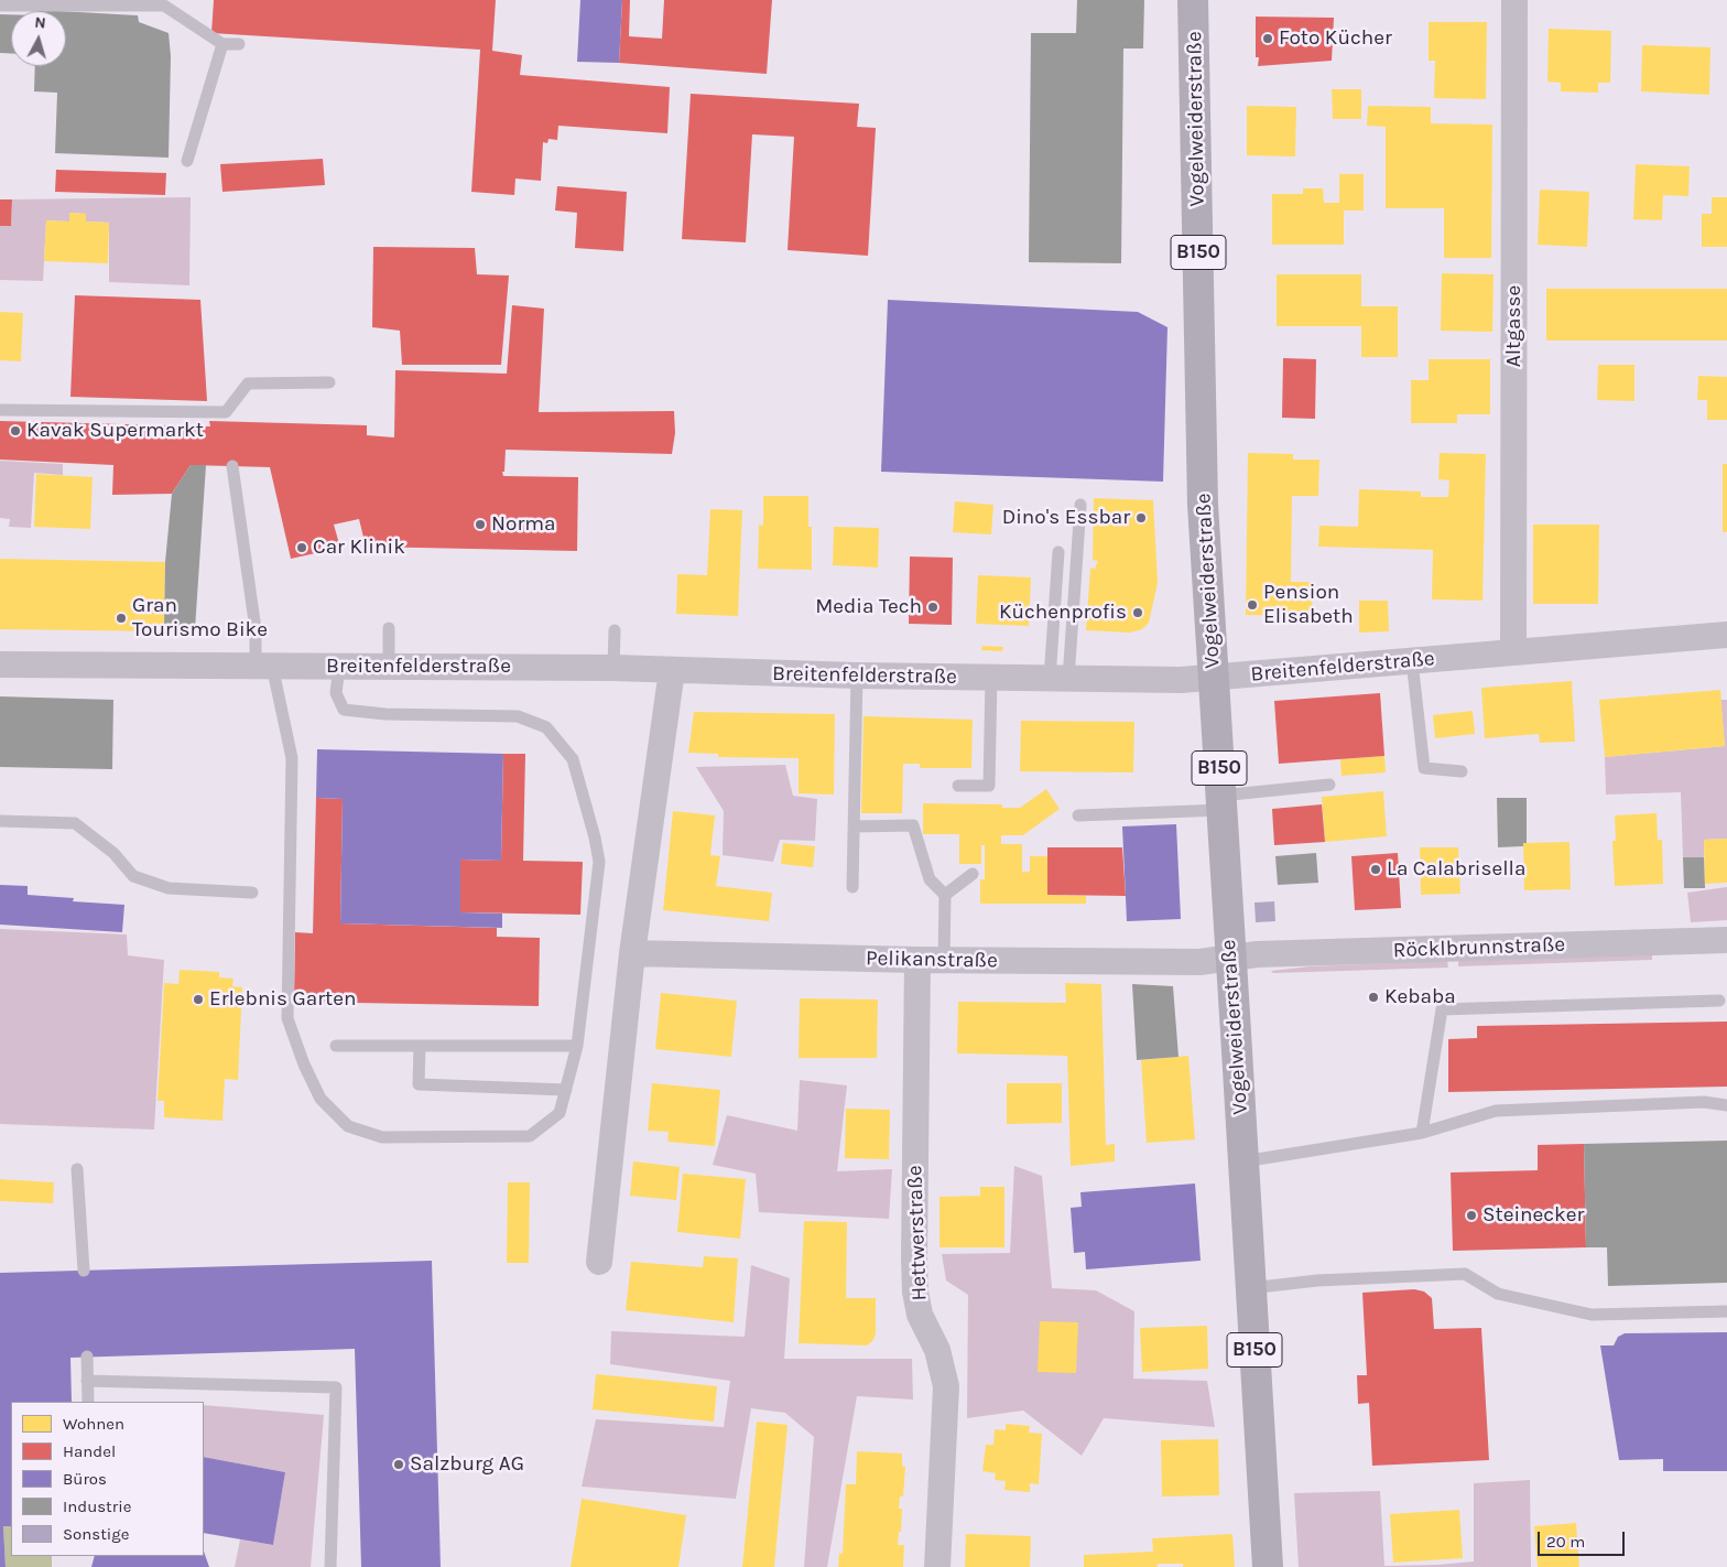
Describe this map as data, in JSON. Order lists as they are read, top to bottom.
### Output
{
  "streets": {
    "main road": ["Vogelweiderstraße", "B150"],
    "street": [
      "Altgasse",
      "Breitenfelderstraße",
      "Röcklbrunnstraße",
      "Pelikanstraße",
      "Hettwerstraße"
    ]
  },
  "crossings": [
    ["Vogelweiderstraße", "Breitenfelderstraße"],
    ["Vogelweiderstraße", "Röcklbrunnstraße"],
    ["Vogelweiderstraße", "Pelikanstraße"],
    ["Altgasse", "Breitenfelderstraße"],
    ["Röcklbrunnstraße", "Pelikanstraße"],
    ["Pelikanstraße", "Hettwerstraße"]
  ],
  "places": [
    "Foto Kücher",
    "Kavak Supermarkt",
    "Dino's Essbar",
    "Norma",
    "Car Klinik",
    "Pension Elisabeth",
    "Media Tech",
    "Küchenprofis",
    "Gran Tourismo Bike",
    "La Calabrisella",
    "Kebaba",
    "Erlebnis Garten",
    "Steinecker",
    "Salzburg AG"
  ],
  "legend": [
    "Wohnen",
    "Handel",
    "Büros",
    "Industrie",
    "Sonstige"
  ],
  "scale_bar": "20 m",
  "north": "top"
}
